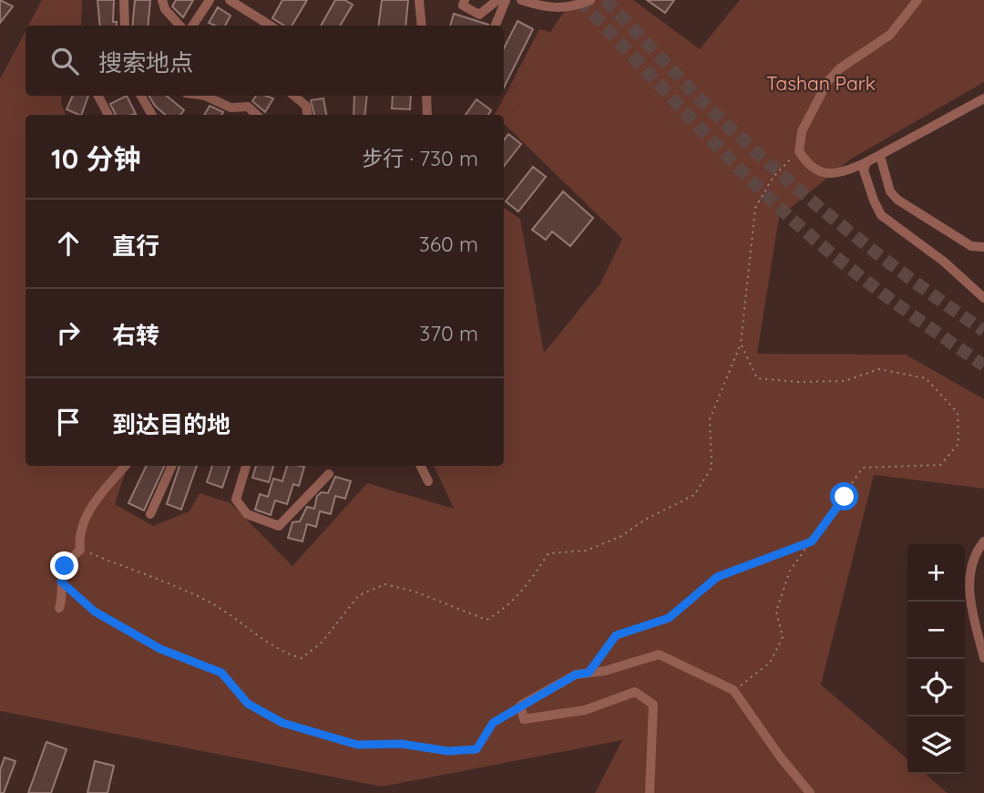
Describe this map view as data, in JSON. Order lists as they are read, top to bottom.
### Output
{
  "parks": ["Tashan Park"],
  "page": {
    "search": "搜索地点",
    "heading": ["10 分钟", "步行 · 730 m"],
    "list": [
      ["直行", "360 m"],
      ["右转", "370 m"],
      "到达目的地"
    ],
    "map_buttons": ["+", "−"]
  }
}
